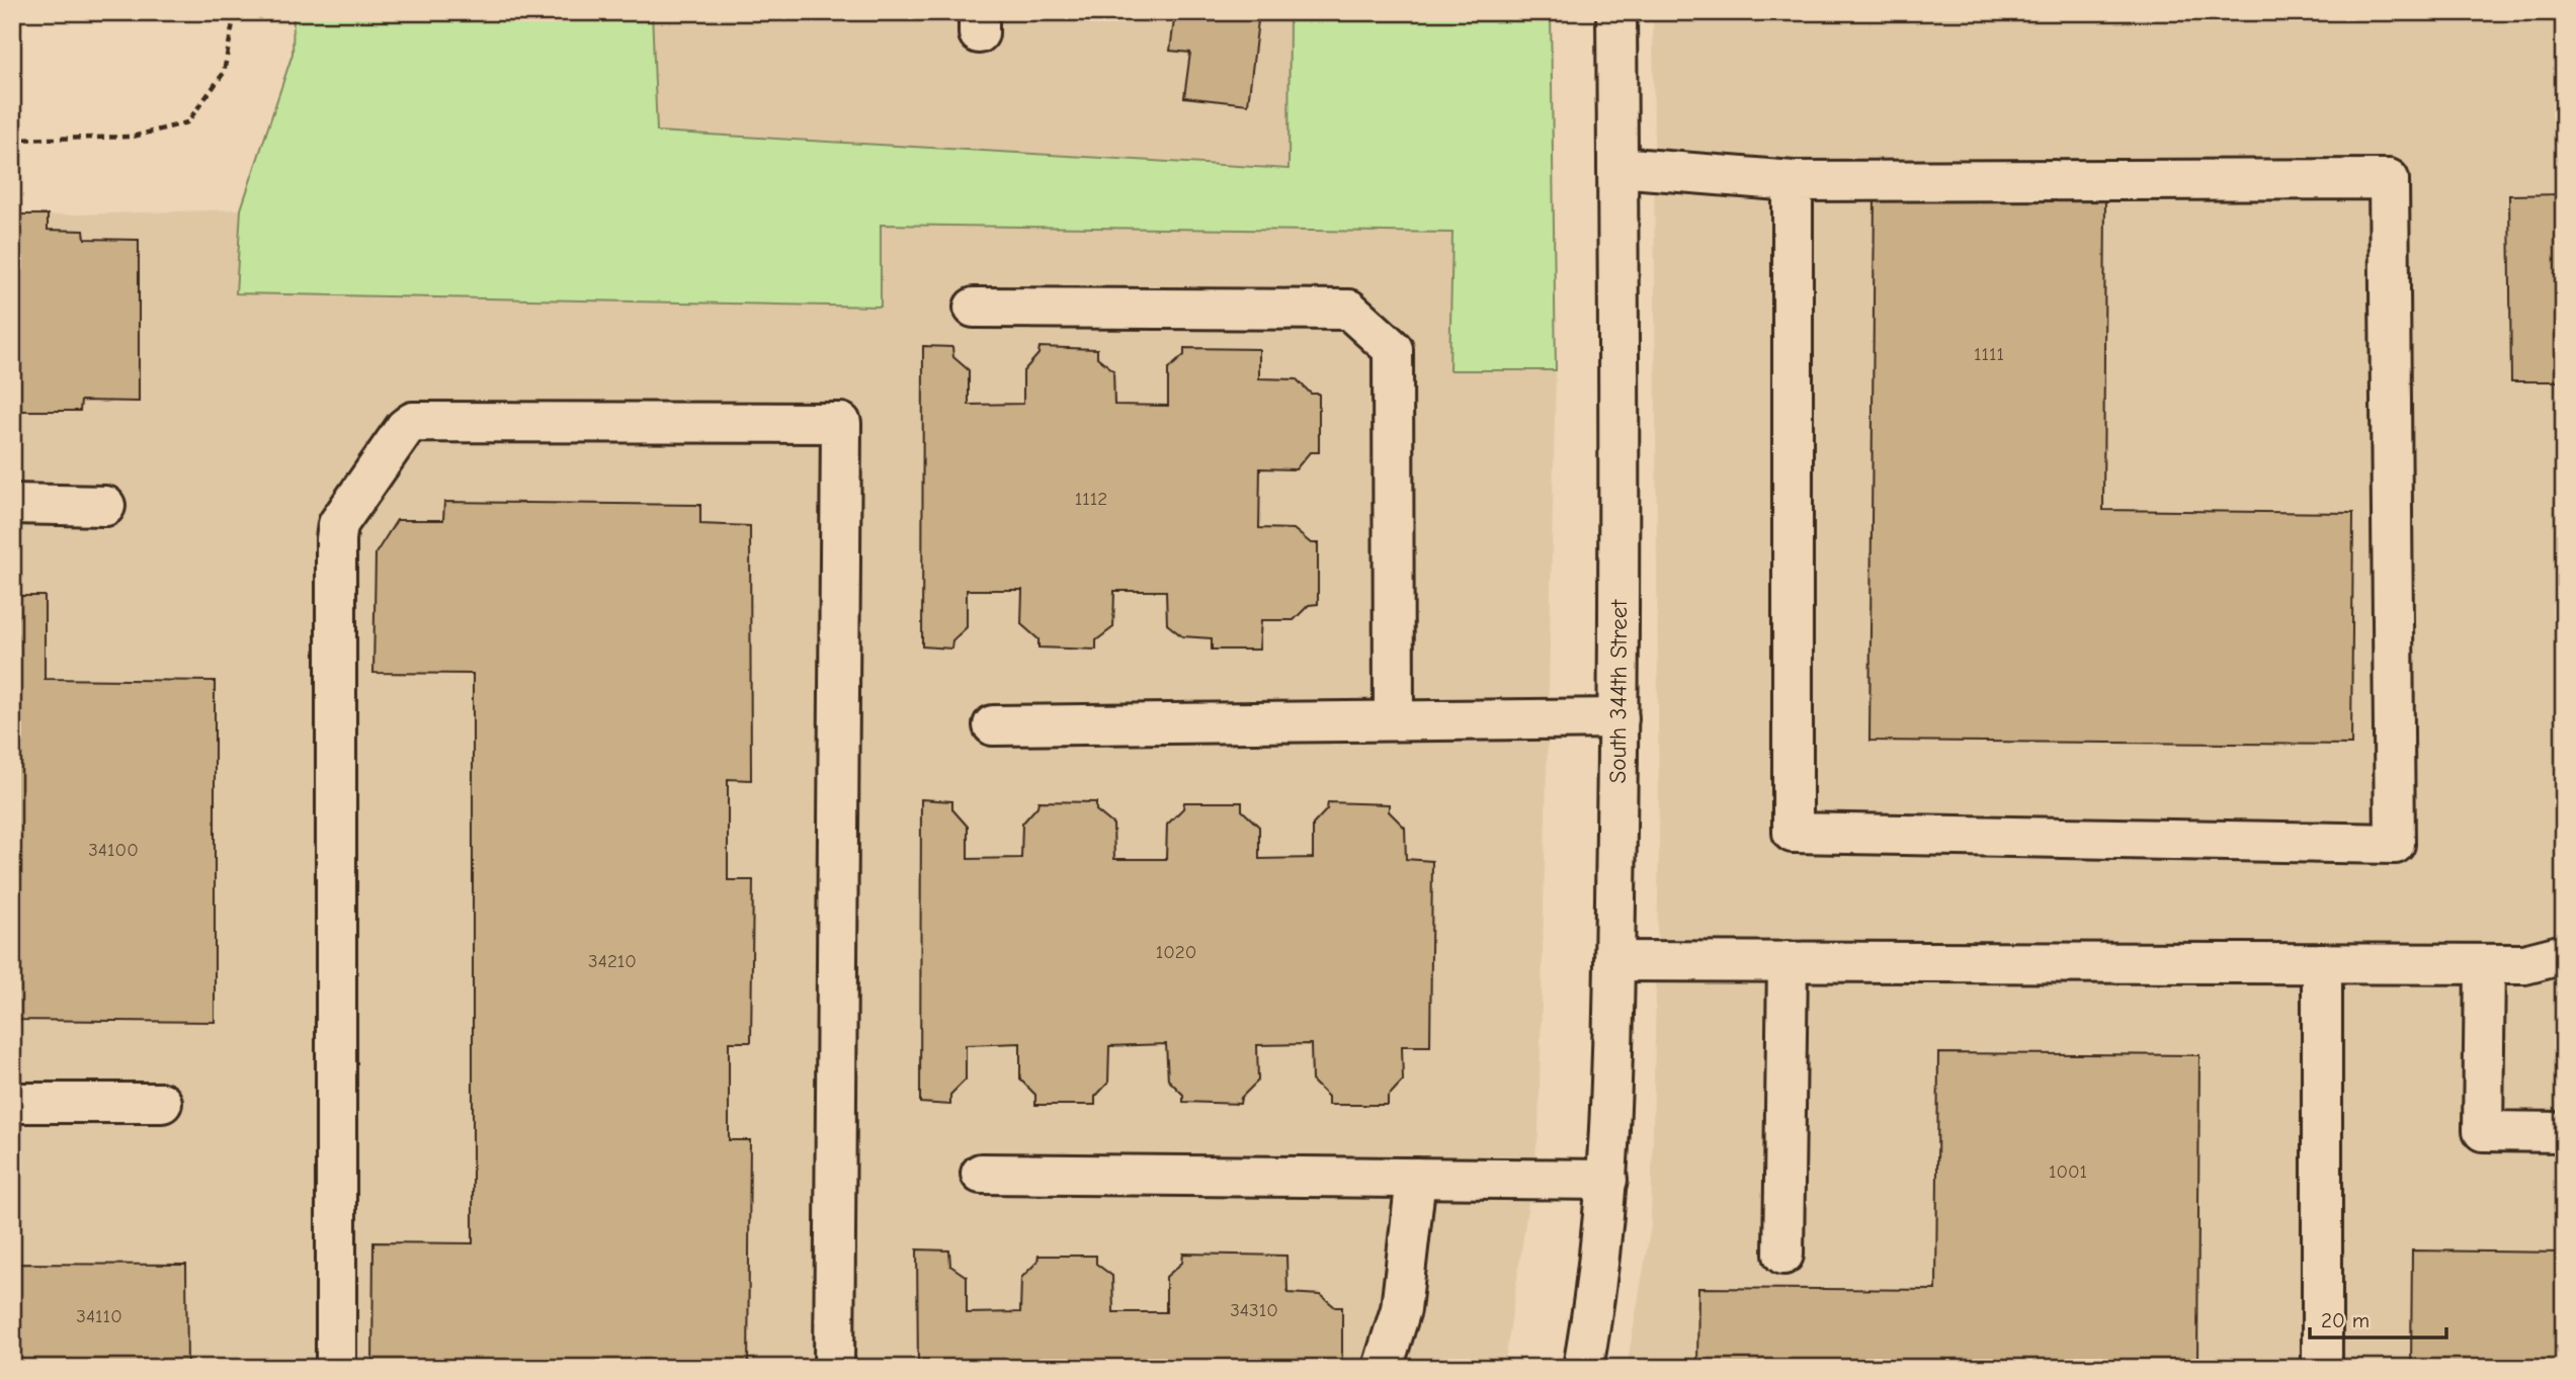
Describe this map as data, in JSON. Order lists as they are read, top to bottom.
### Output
{
  "streets": {
    "street": ["South 344th Street"]
  },
  "house_numbers": [
    "1111",
    "1112",
    "34100",
    "1020",
    "34210",
    "1001",
    "34310",
    "34110"
  ],
  "scale_bar": "20 m"
}
